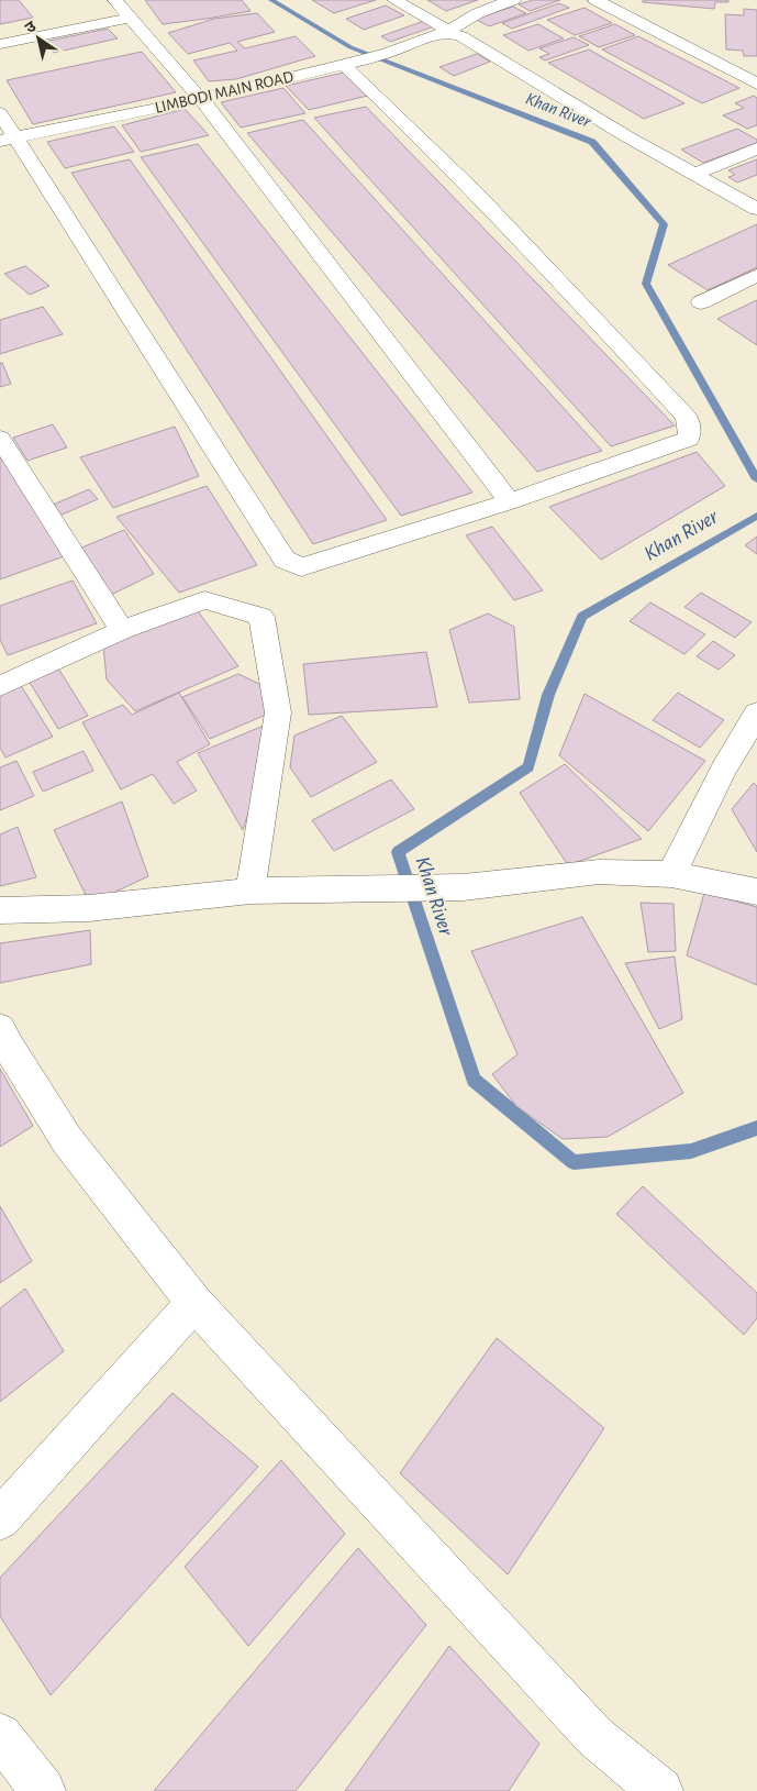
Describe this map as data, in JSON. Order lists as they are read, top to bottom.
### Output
{
  "streets": {
    "street": ["LIMBODI MAIN ROAD"]
  },
  "water": ["Khan River"],
  "north": "top left"
}
